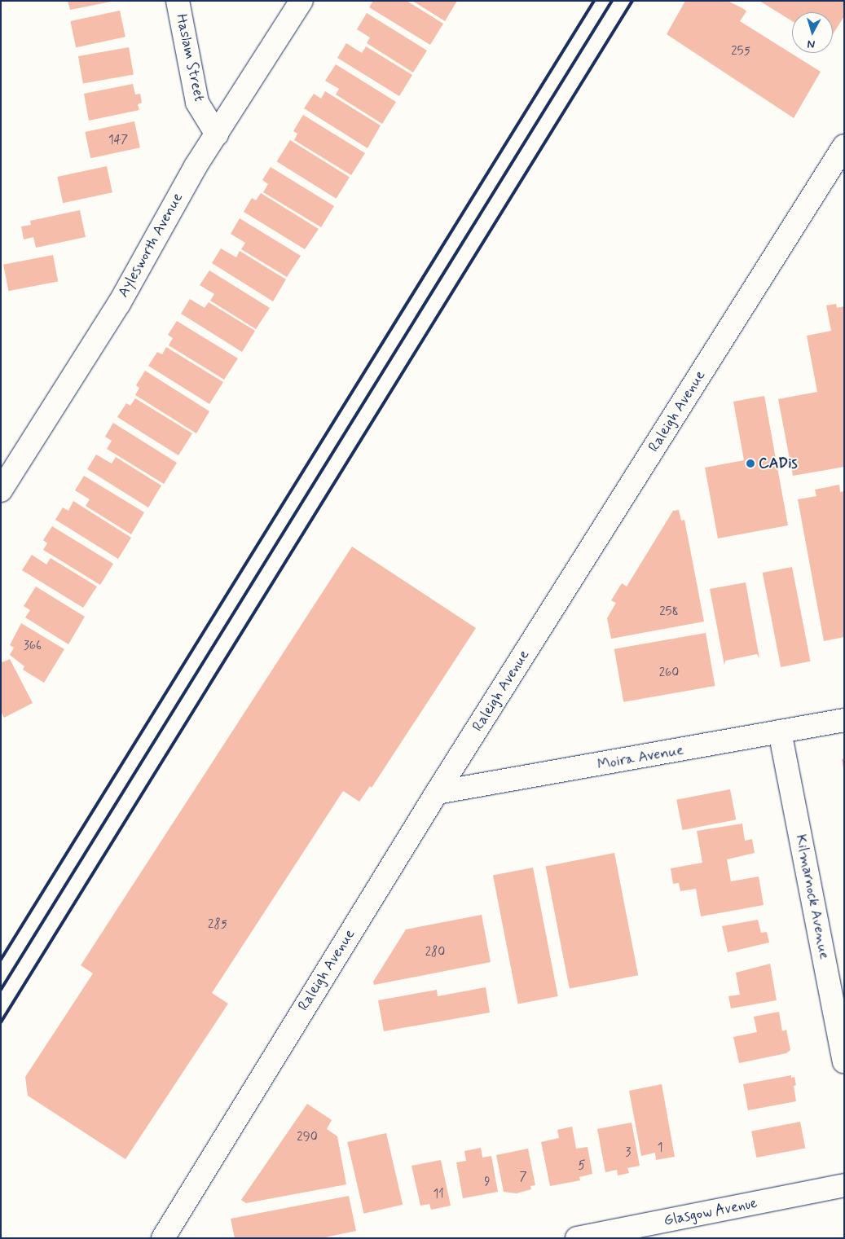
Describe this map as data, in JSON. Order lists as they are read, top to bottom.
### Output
{
  "streets": {
    "street": [
      "Haslam Street",
      "Aylesworth Avenue",
      "Raleigh Avenue",
      "Moira Avenue",
      "Kilmarnock Avenue",
      "Glasgow Avenue"
    ]
  },
  "crossings": [
    ["Haslam Street", "Aylesworth Avenue"],
    ["Raleigh Avenue", "Moira Avenue"],
    ["Moira Avenue", "Kilmarnock Avenue"]
  ],
  "places": ["CADis"],
  "house_numbers": [
    "255",
    "147",
    "258",
    "366",
    "260",
    "285",
    "280",
    "290",
    "1",
    "3",
    "5",
    "7",
    "9",
    "11"
  ],
  "north": "bottom"
}
